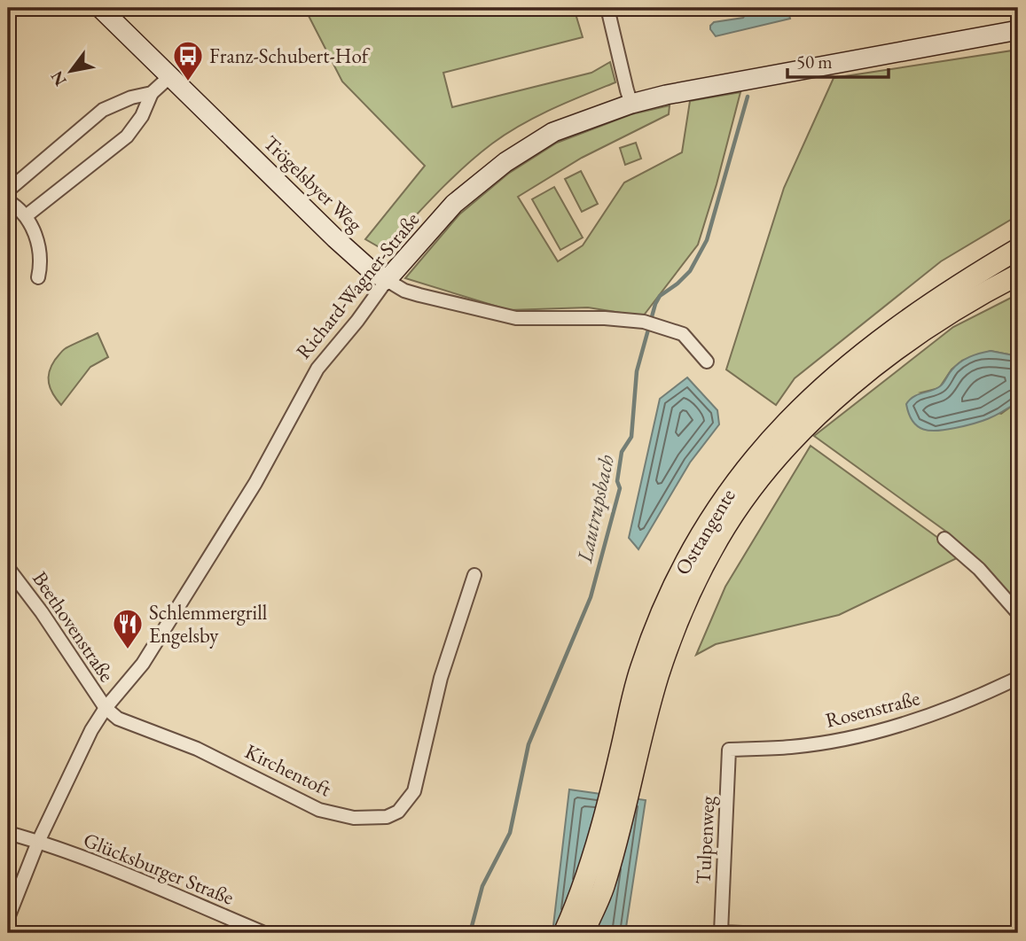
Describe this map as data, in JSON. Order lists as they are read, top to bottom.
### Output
{
  "streets": {
    "main road": ["Osttangente"],
    "street": [
      "Trögelsbyer Weg",
      "Richard-Wagner-Straße",
      "Beethovenstraße",
      "Rosenstraße",
      "Kirchentoft",
      "Tulpenweg",
      "Glücksburger Straße"
    ]
  },
  "crossings": [
    ["Trögelsbyer Weg", "Richard-Wagner-Straße"],
    ["Richard-Wagner-Straße", "Beethovenstraße"],
    ["Richard-Wagner-Straße", "Kirchentoft"],
    ["Richard-Wagner-Straße", "Glücksburger Straße"],
    ["Beethovenstraße", "Kirchentoft"],
    ["Rosenstraße", "Tulpenweg"]
  ],
  "water": ["Lautrupsbach"],
  "places": {
    "bus stop": ["Franz-Schubert-Hof"],
    "restaurant": ["Schlemmergrill Engelsby"]
  },
  "scale_bar": "50 m",
  "north": "bottom left"
}
